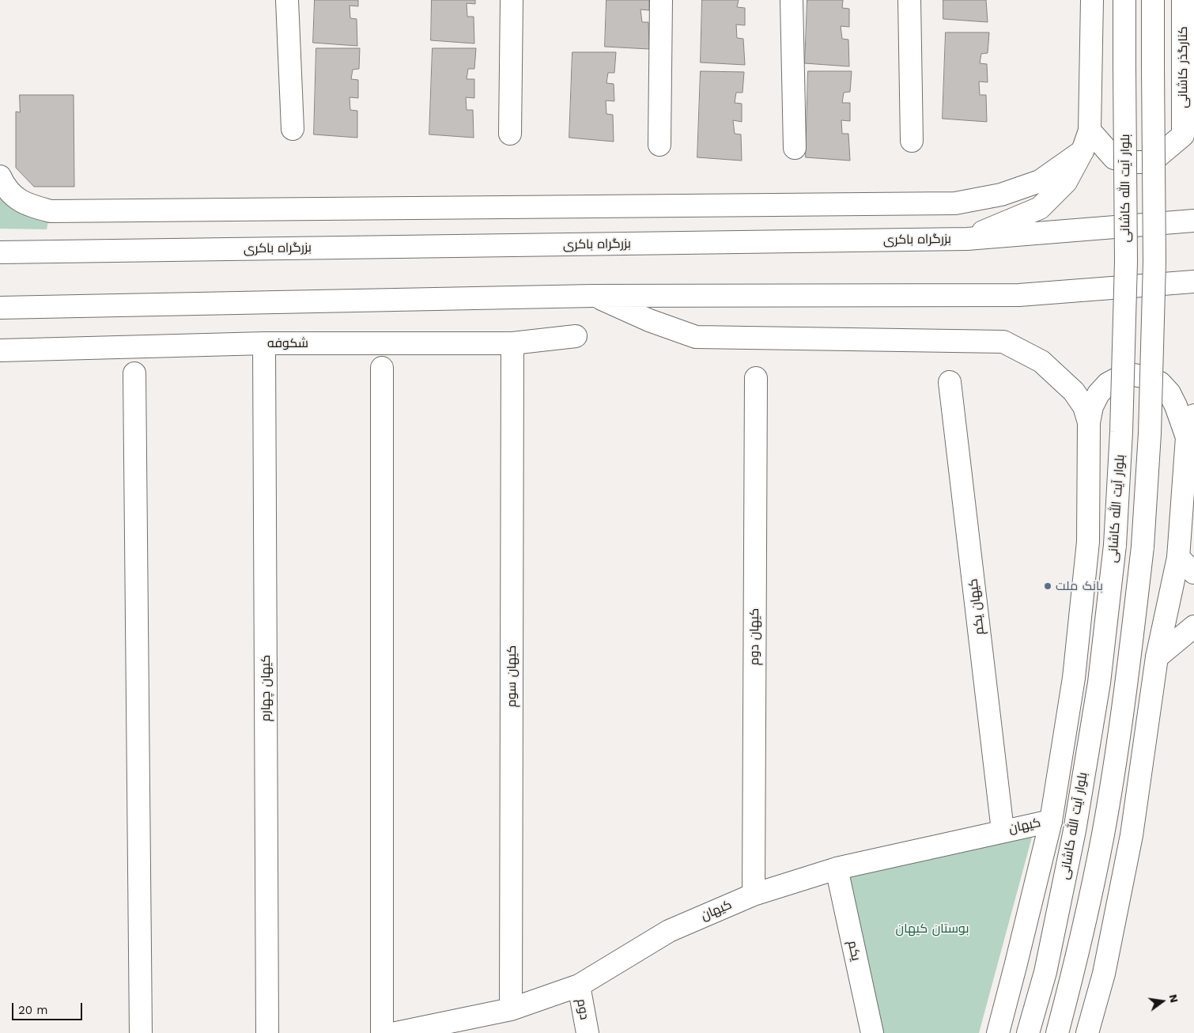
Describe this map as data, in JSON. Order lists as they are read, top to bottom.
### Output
{
  "streets": {
    "main road": [
      "کنارگذر کاشانی",
      "بلوار آیت الله کاشانی",
      "بزرگراه باکری",
      "شکوفه",
      "کیهان یکم",
      "کیهان دوم",
      "کیهان سوم",
      "کیهان چهارم",
      "کیهان",
      "یکم",
      "دوم"
    ]
  },
  "crossings": [
    ["شکوفه", "کیهان سوم"],
    ["شکوفه", "کیهان چهارم"],
    ["کیهان یکم", "کیهان"],
    ["کیهان دوم", "کیهان"],
    ["کیهان سوم", "کیهان"],
    ["کیهان", "یکم"],
    ["کیهان", "دوم"]
  ],
  "parks": ["بوستان کیهان"],
  "places": ["بانک ملت"],
  "scale_bar": "20 m",
  "north": "right"
}
